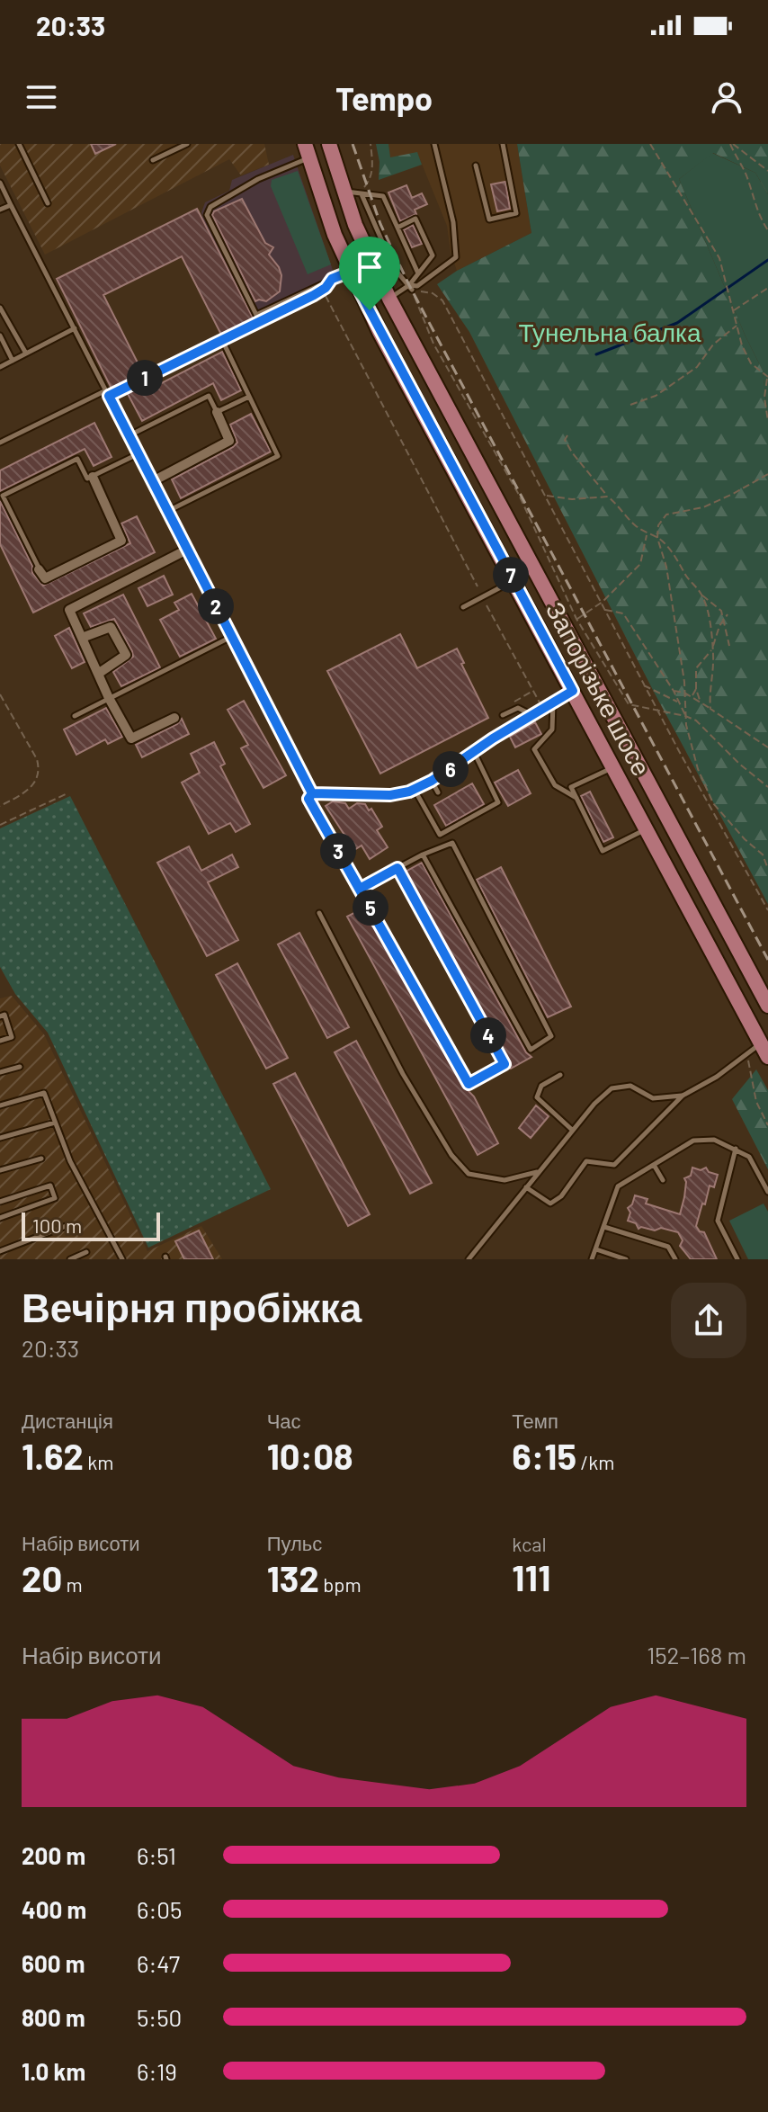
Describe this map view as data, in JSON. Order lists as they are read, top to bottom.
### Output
{
  "streets": {
    "main road": ["Запорізьке шосе"]
  },
  "parks": ["Тунельна балка"],
  "scale_bar": "100 m",
  "page": {
    "status": "20:33",
    "header": "Tempo",
    "pins": [
      "1",
      "7",
      "2",
      "6",
      "3",
      "5",
      "4"
    ],
    "scale": "100 m",
    "heading": ["Вечірня пробіжка", "20:33"],
    "stats": [
      ["Дистанція", "1.62 km"],
      ["Час", "10:08"],
      ["Темп", "6:15 /km"],
      ["Набір висоти", "20 m"],
      ["Пульс", "132 bpm"],
      ["kcal", "111"]
    ],
    "chart": ["Набір висоти", "152–168 m"],
    "list": [
      {
        "name": "200 m",
        "note": "6:51"
      },
      {
        "name": "400 m",
        "note": "6:05"
      },
      {
        "name": "600 m",
        "note": "6:47"
      },
      {
        "name": "800 m",
        "note": "5:50"
      },
      {
        "name": "1.0 km",
        "note": "6:19"
      }
    ]
  }
}
